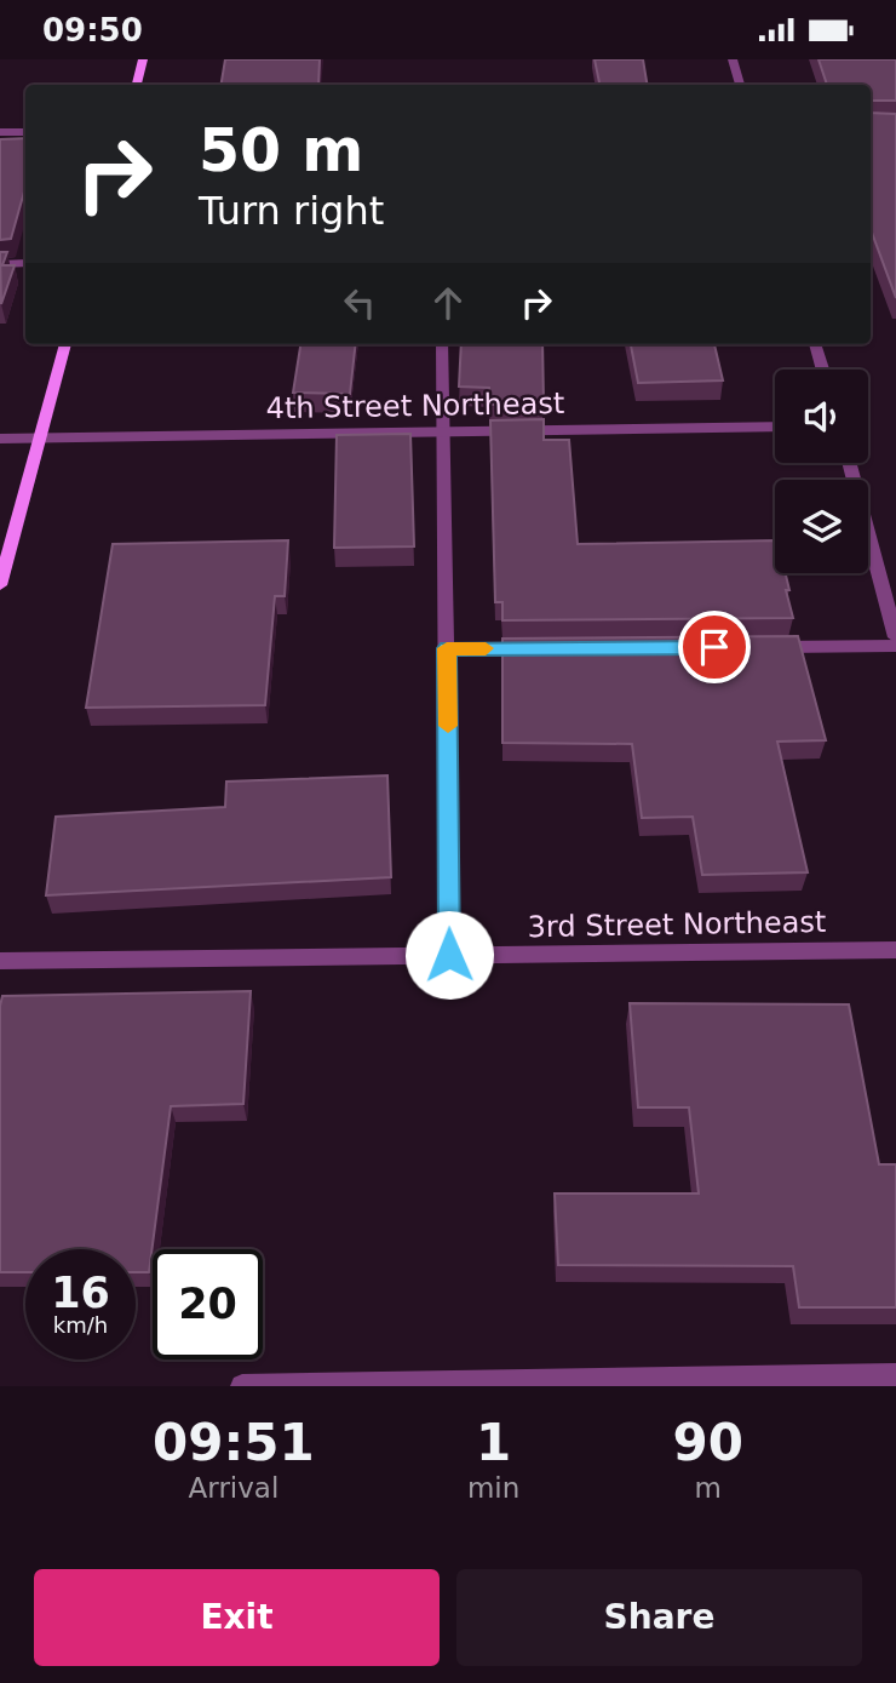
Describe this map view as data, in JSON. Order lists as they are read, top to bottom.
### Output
{
  "streets": {
    "street": ["4th Street Northeast", "3rd Street Northeast"]
  },
  "page": {
    "status": "09:50",
    "turn": ["50 m", "Turn right"],
    "speed": "16 km/h",
    "limit": "20",
    "eta": [
      "09:51",
      "Arrival",
      "1",
      "min",
      "90",
      "m"
    ],
    "buttons": ["Exit", "Share"]
  }
}
